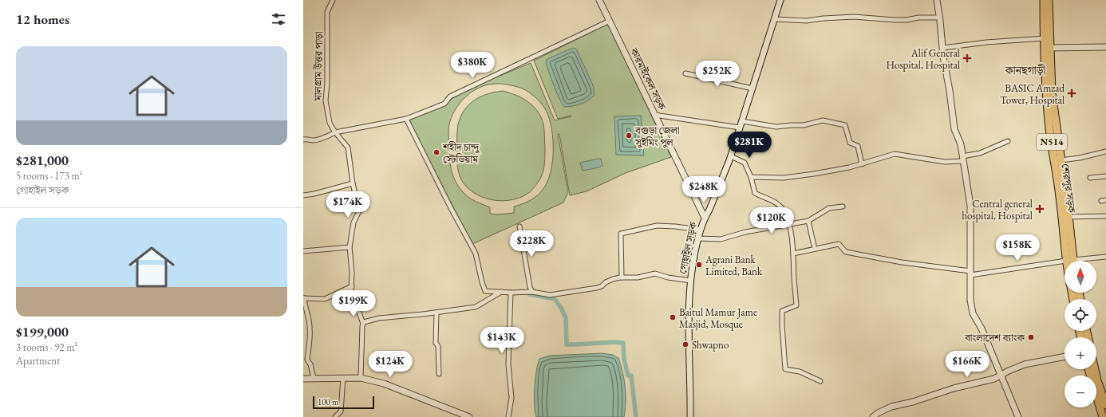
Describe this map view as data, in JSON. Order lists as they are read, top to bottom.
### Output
{
  "streets": {
    "highway": ["N514", "শেরপুর সড়ক"],
    "street": ["মালগ্রাম উত্তর পাড়া", "কারমাইকেল সড়ক", "গোহাইল সড়ক"]
  },
  "crossings": [
    ["কারমাইকেল সড়ক", "গোহাইল সড়ক"]
  ],
  "districts": ["কানছগাড়ী"],
  "places": {
    "health": ["Alif General Hospital, Hospital", "BASIC Amzad Tower, Hospital", "Central general hospital, Hospital"],
    "other": [
      "বগুড়া জেলা সুইমিং পুল",
      "শহীদ চান্দু স্টেডিয়াম",
      "Agrani Bank Limited, Bank",
      "Baitul Mamur Jame Masjid, Mosque",
      "বাংলাদেশ ব্যাংক",
      "Shwapno"
    ]
  },
  "scale_bar": "100 m",
  "north": "top",
  "page": {
    "heading": "12 homes",
    "list": [
      {
        "name": "$281,000",
        "note": "5 rooms · 173 m² · গোহাইল সড়ক"
      },
      {
        "name": "$199,000",
        "note": "3 rooms · 92 m² · Apartment"
      }
    ],
    "price": [
      "$380K",
      "$252K",
      "$281K",
      "$248K",
      "$174K",
      "$120K",
      "$228K",
      "$158K",
      "$199K",
      "$143K",
      "$124K",
      "$166K"
    ],
    "map_buttons": ["+", "−"],
    "scale": "100 m"
  }
}
